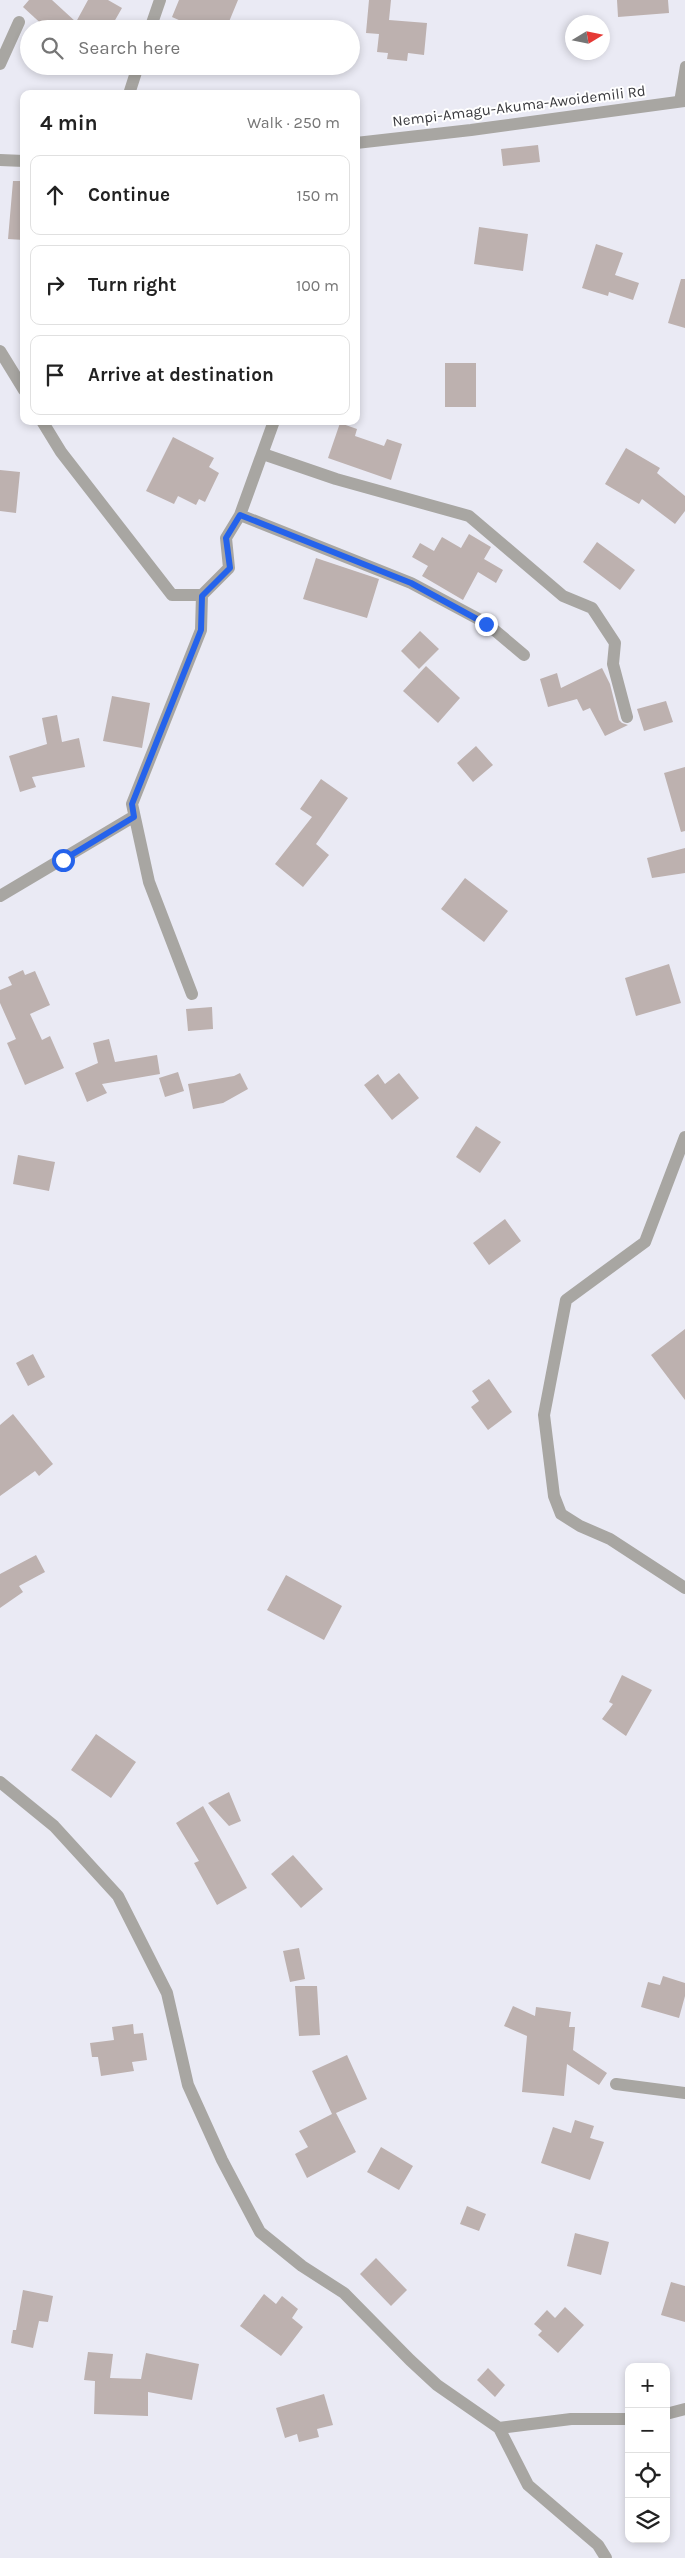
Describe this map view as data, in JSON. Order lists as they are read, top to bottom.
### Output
{
  "streets": {
    "street": ["Nempi-Amagu-Akuma-Awoidemili Rd"]
  },
  "north": "right",
  "page": {
    "search": "Search here",
    "heading": ["4 min", "Walk · 250 m"],
    "list": [
      ["Continue", "150 m"],
      ["Turn right", "100 m"],
      "Arrive at destination"
    ],
    "map_buttons": ["+", "−"]
  }
}
